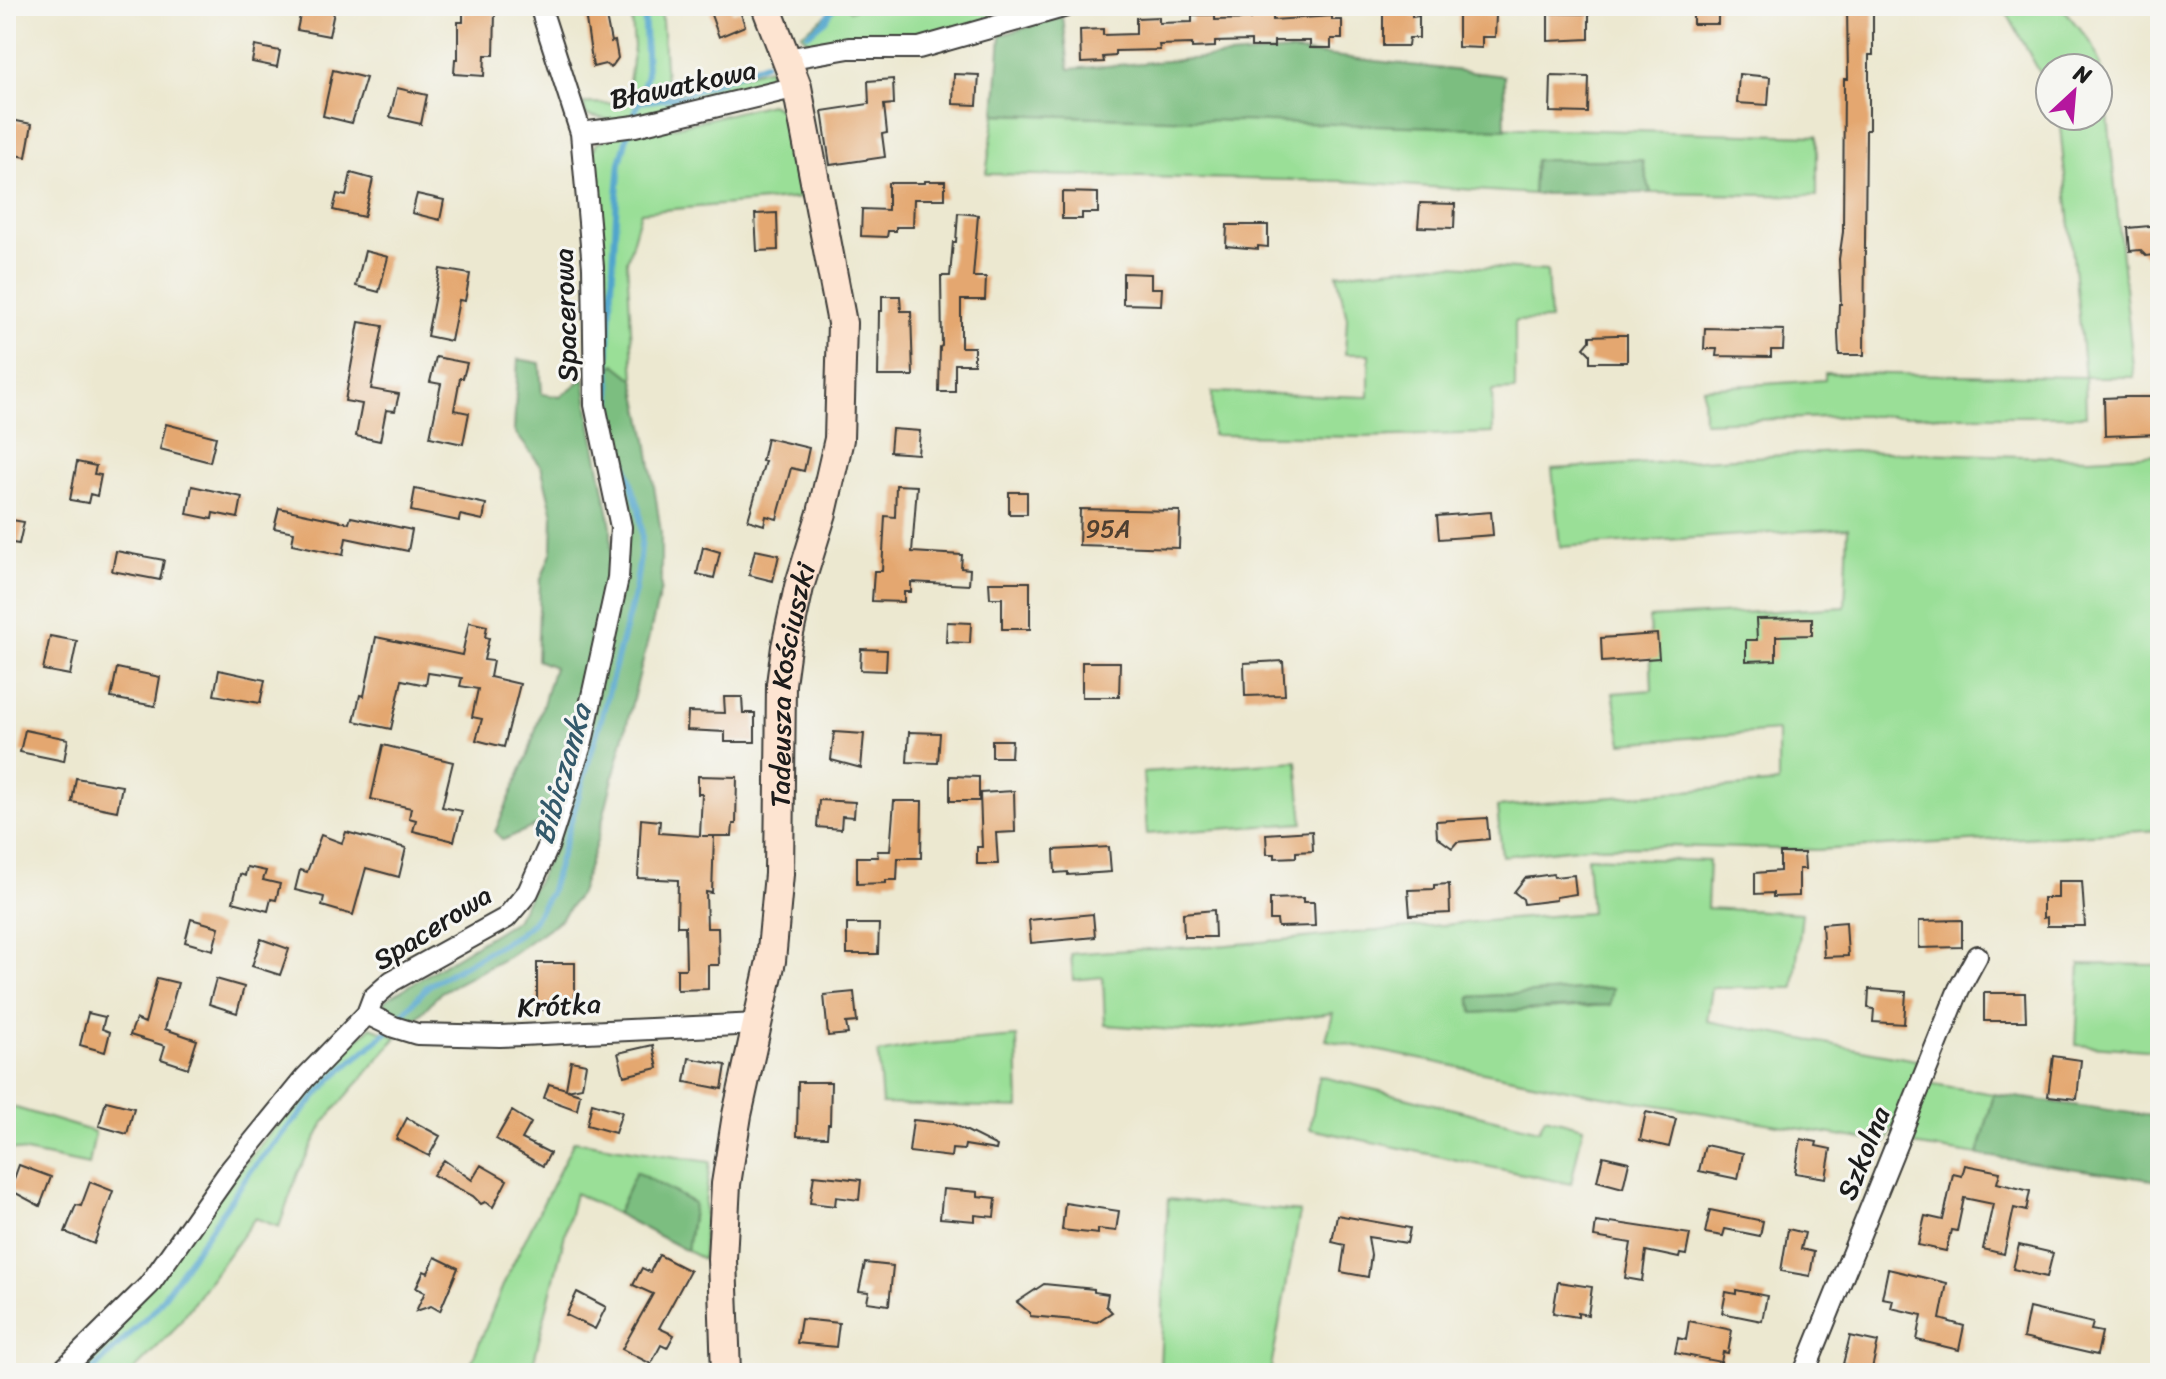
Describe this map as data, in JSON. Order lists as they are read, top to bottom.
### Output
{
  "streets": {
    "street": [
      "Bławatkowa",
      "Spacerowa",
      "Tadeusza Kościuszki",
      "Krótka",
      "Szkolna"
    ]
  },
  "crossings": [
    ["Bławatkowa", "Spacerowa"],
    ["Bławatkowa", "Tadeusza Kościuszki"],
    ["Spacerowa", "Krótka"],
    ["Tadeusza Kościuszki", "Krótka"]
  ],
  "water": ["Bibiczanka"],
  "house_numbers": ["95A"],
  "north": "top right"
}
